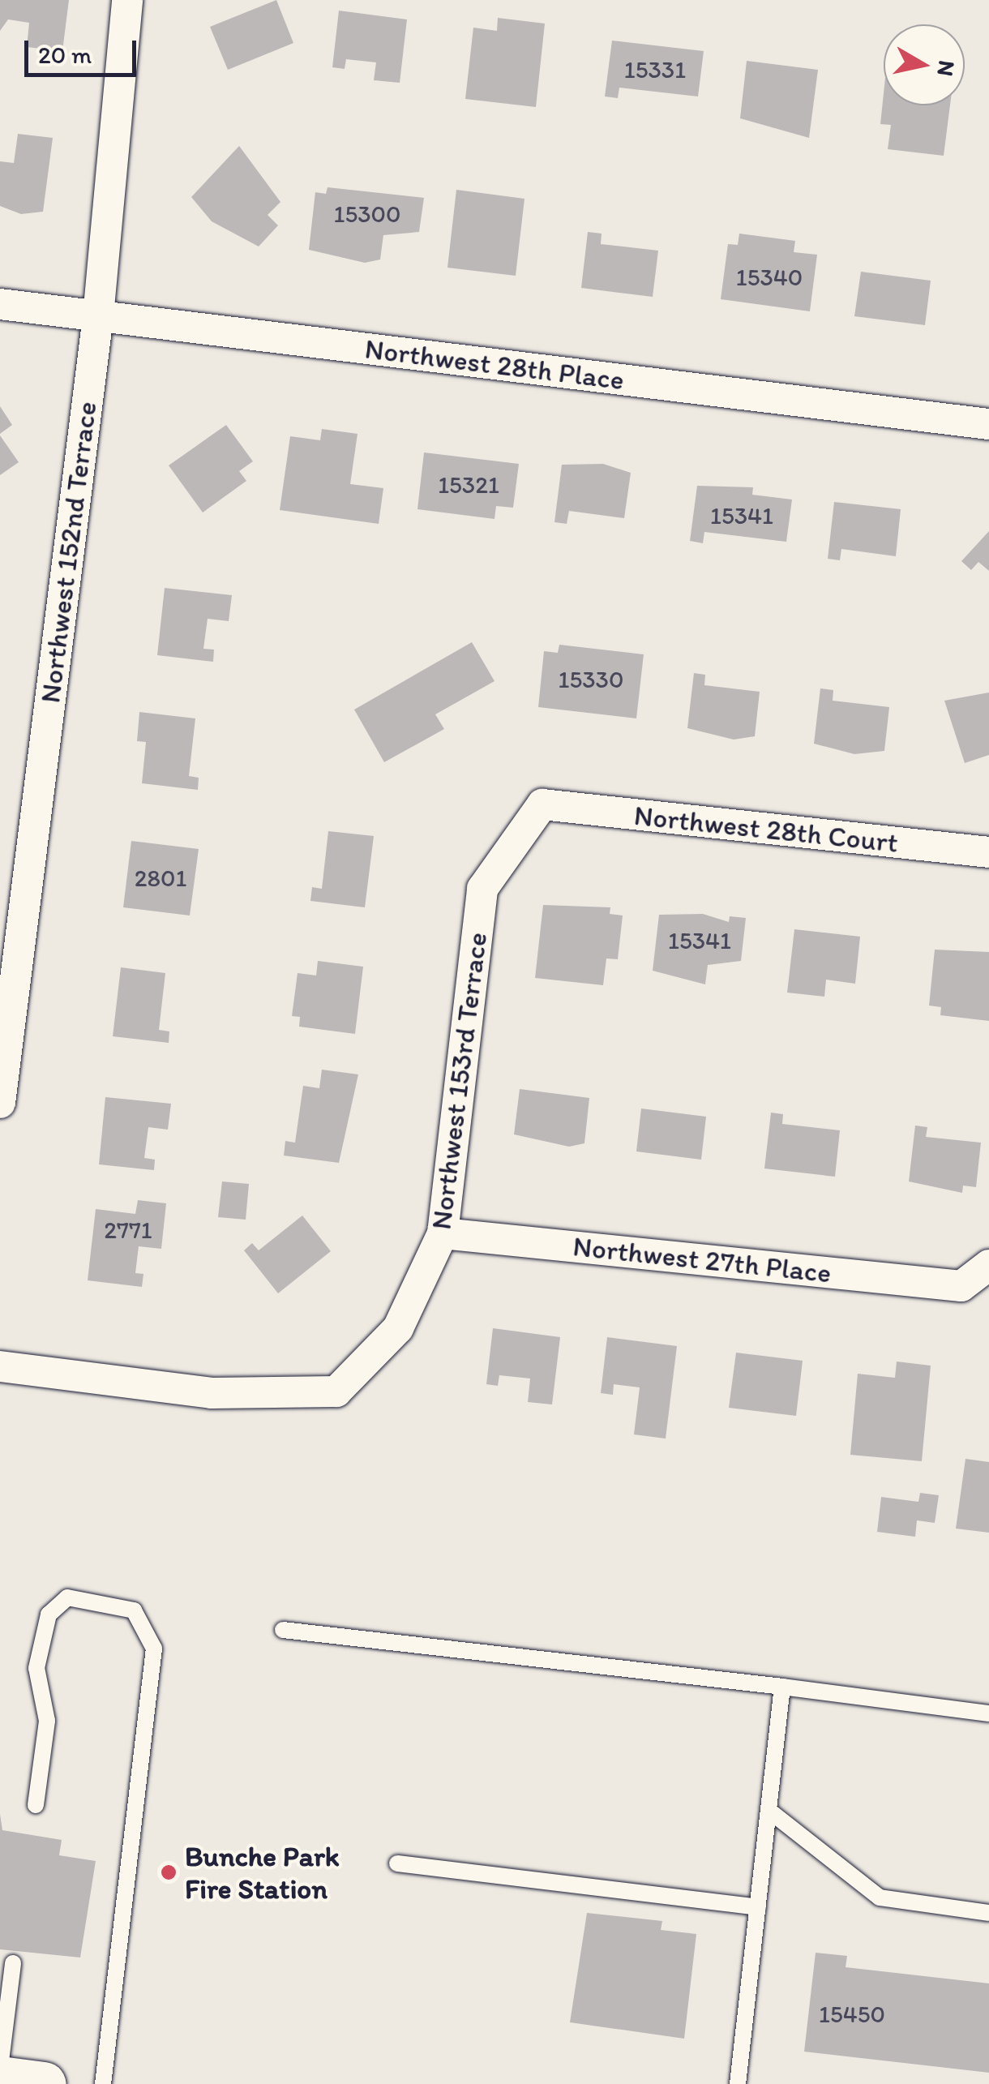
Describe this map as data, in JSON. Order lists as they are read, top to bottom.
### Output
{
  "streets": {
    "street": [
      "Northwest 28th Place",
      "Northwest 152nd Terrace",
      "Northwest 28th Court",
      "Northwest 153rd Terrace",
      "Northwest 27th Place"
    ]
  },
  "crossings": [
    ["Northwest 28th Place", "Northwest 152nd Terrace"],
    ["Northwest 28th Court", "Northwest 153rd Terrace"],
    ["Northwest 153rd Terrace", "Northwest 27th Place"]
  ],
  "places": ["Bunche Park Fire Station"],
  "house_numbers": [
    "15331",
    "15300",
    "15340",
    "15321",
    "15341",
    "15330",
    "2801",
    "15341",
    "2771",
    "15450"
  ],
  "scale_bar": "20 m",
  "north": "right"
}
